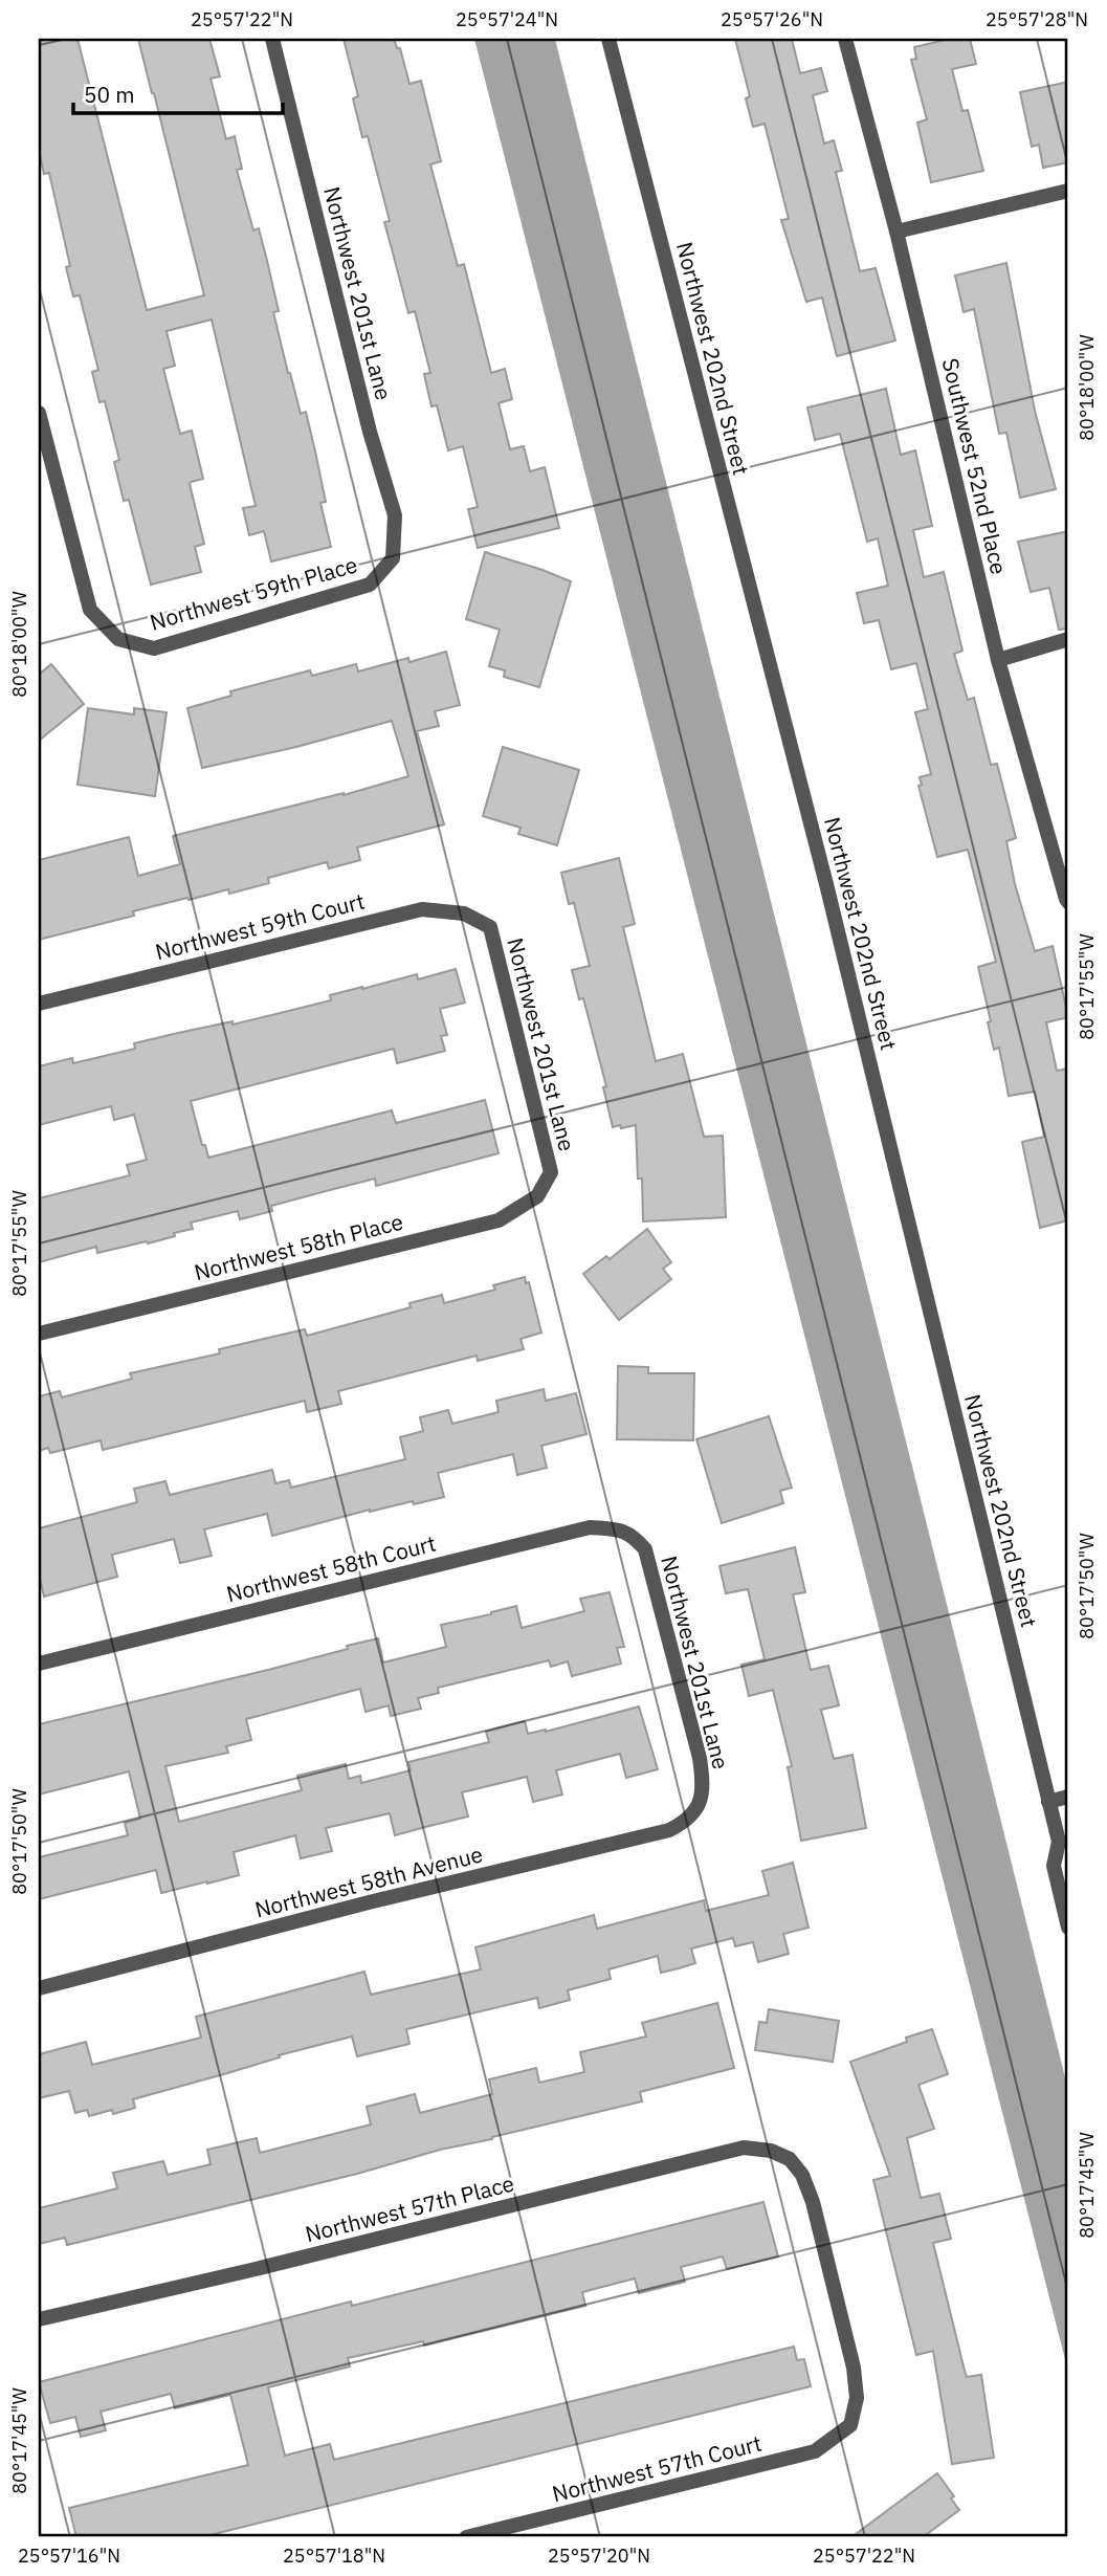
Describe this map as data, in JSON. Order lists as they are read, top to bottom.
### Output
{
  "streets": {
    "street": [
      "Northwest 201st Lane",
      "Northwest 202nd Street",
      "Southwest 52nd Place",
      "Northwest 59th Place",
      "Northwest 59th Court",
      "Northwest 58th Place",
      "Northwest 58th Court",
      "Northwest 58th Avenue",
      "Northwest 57th Place",
      "Northwest 57th Court"
    ]
  },
  "crossings": [
    ["Northwest 201st Lane", "Northwest 59th Place"],
    ["Northwest 201st Lane", "Northwest 59th Court"],
    ["Northwest 201st Lane", "Northwest 58th Place"],
    ["Northwest 201st Lane", "Northwest 58th Court"],
    ["Northwest 201st Lane", "Northwest 58th Avenue"],
    ["Northwest 57th Place", "Northwest 57th Court"]
  ],
  "scale_bar": "50 m",
  "coordinates": [
    "25°57'22\"N",
    "25°57'24\"N",
    "25°57'26\"N",
    "25°57'28\"N",
    "80°18'00\"W",
    "80°17'55\"W",
    "80°17'50\"W",
    "80°17'45\"W",
    "25°57'16\"N",
    "25°57'18\"N",
    "25°57'20\"N"
  ]
}
